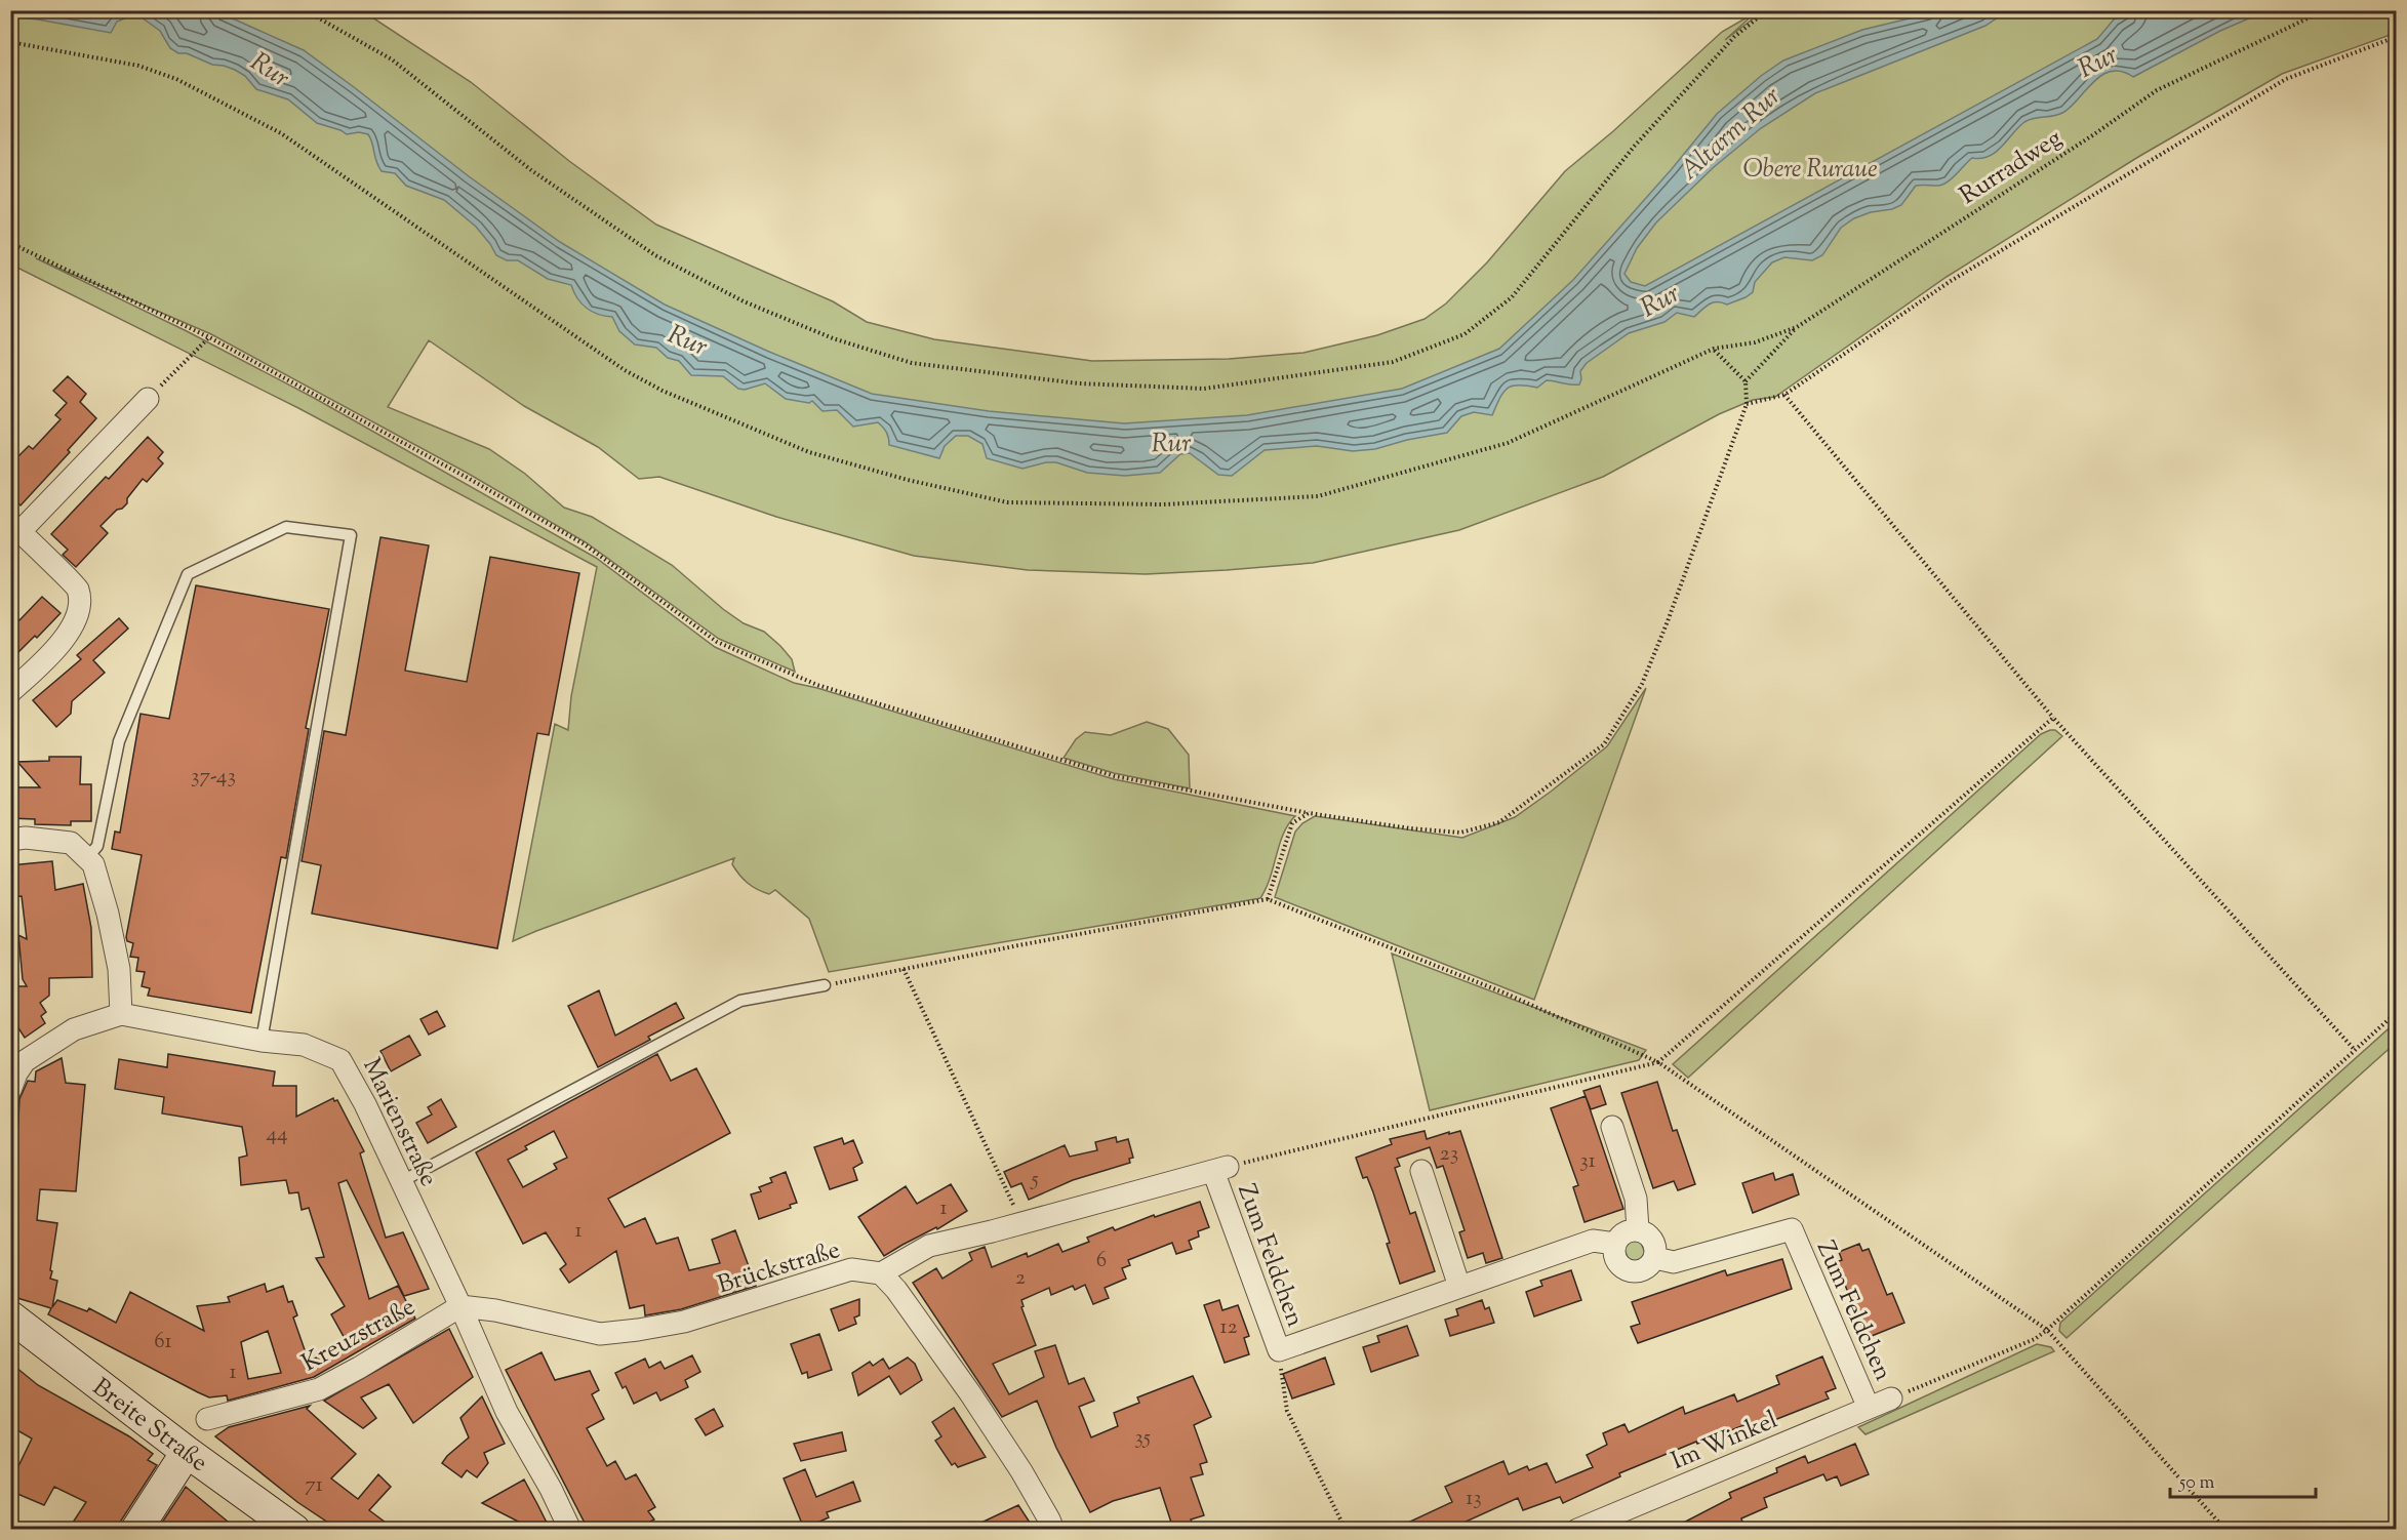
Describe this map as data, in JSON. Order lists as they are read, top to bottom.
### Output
{
  "streets": {
    "main road": ["Breite Straße"],
    "street": [
      "Marienstraße",
      "Zum Feldchen",
      "Brückstraße",
      "Kreuzstraße",
      "Im Winkel"
    ],
    "path": ["Rurradweg"]
  },
  "crossings": [
    ["Marienstraße", "Brückstraße"],
    ["Marienstraße", "Kreuzstraße"],
    ["Zum Feldchen", "Brückstraße"],
    ["Zum Feldchen", "Im Winkel"],
    ["Brückstraße", "Kreuzstraße"]
  ],
  "water": ["Rur", "Altarm Rur"],
  "parks": ["Obere Ruraue"],
  "house_numbers": [
    "37-43",
    "44",
    "23",
    "31",
    "5",
    "1",
    "1",
    "6",
    "2",
    "12",
    "61",
    "1",
    "35",
    "71",
    "13"
  ],
  "scale_bar": "50 m"
}
